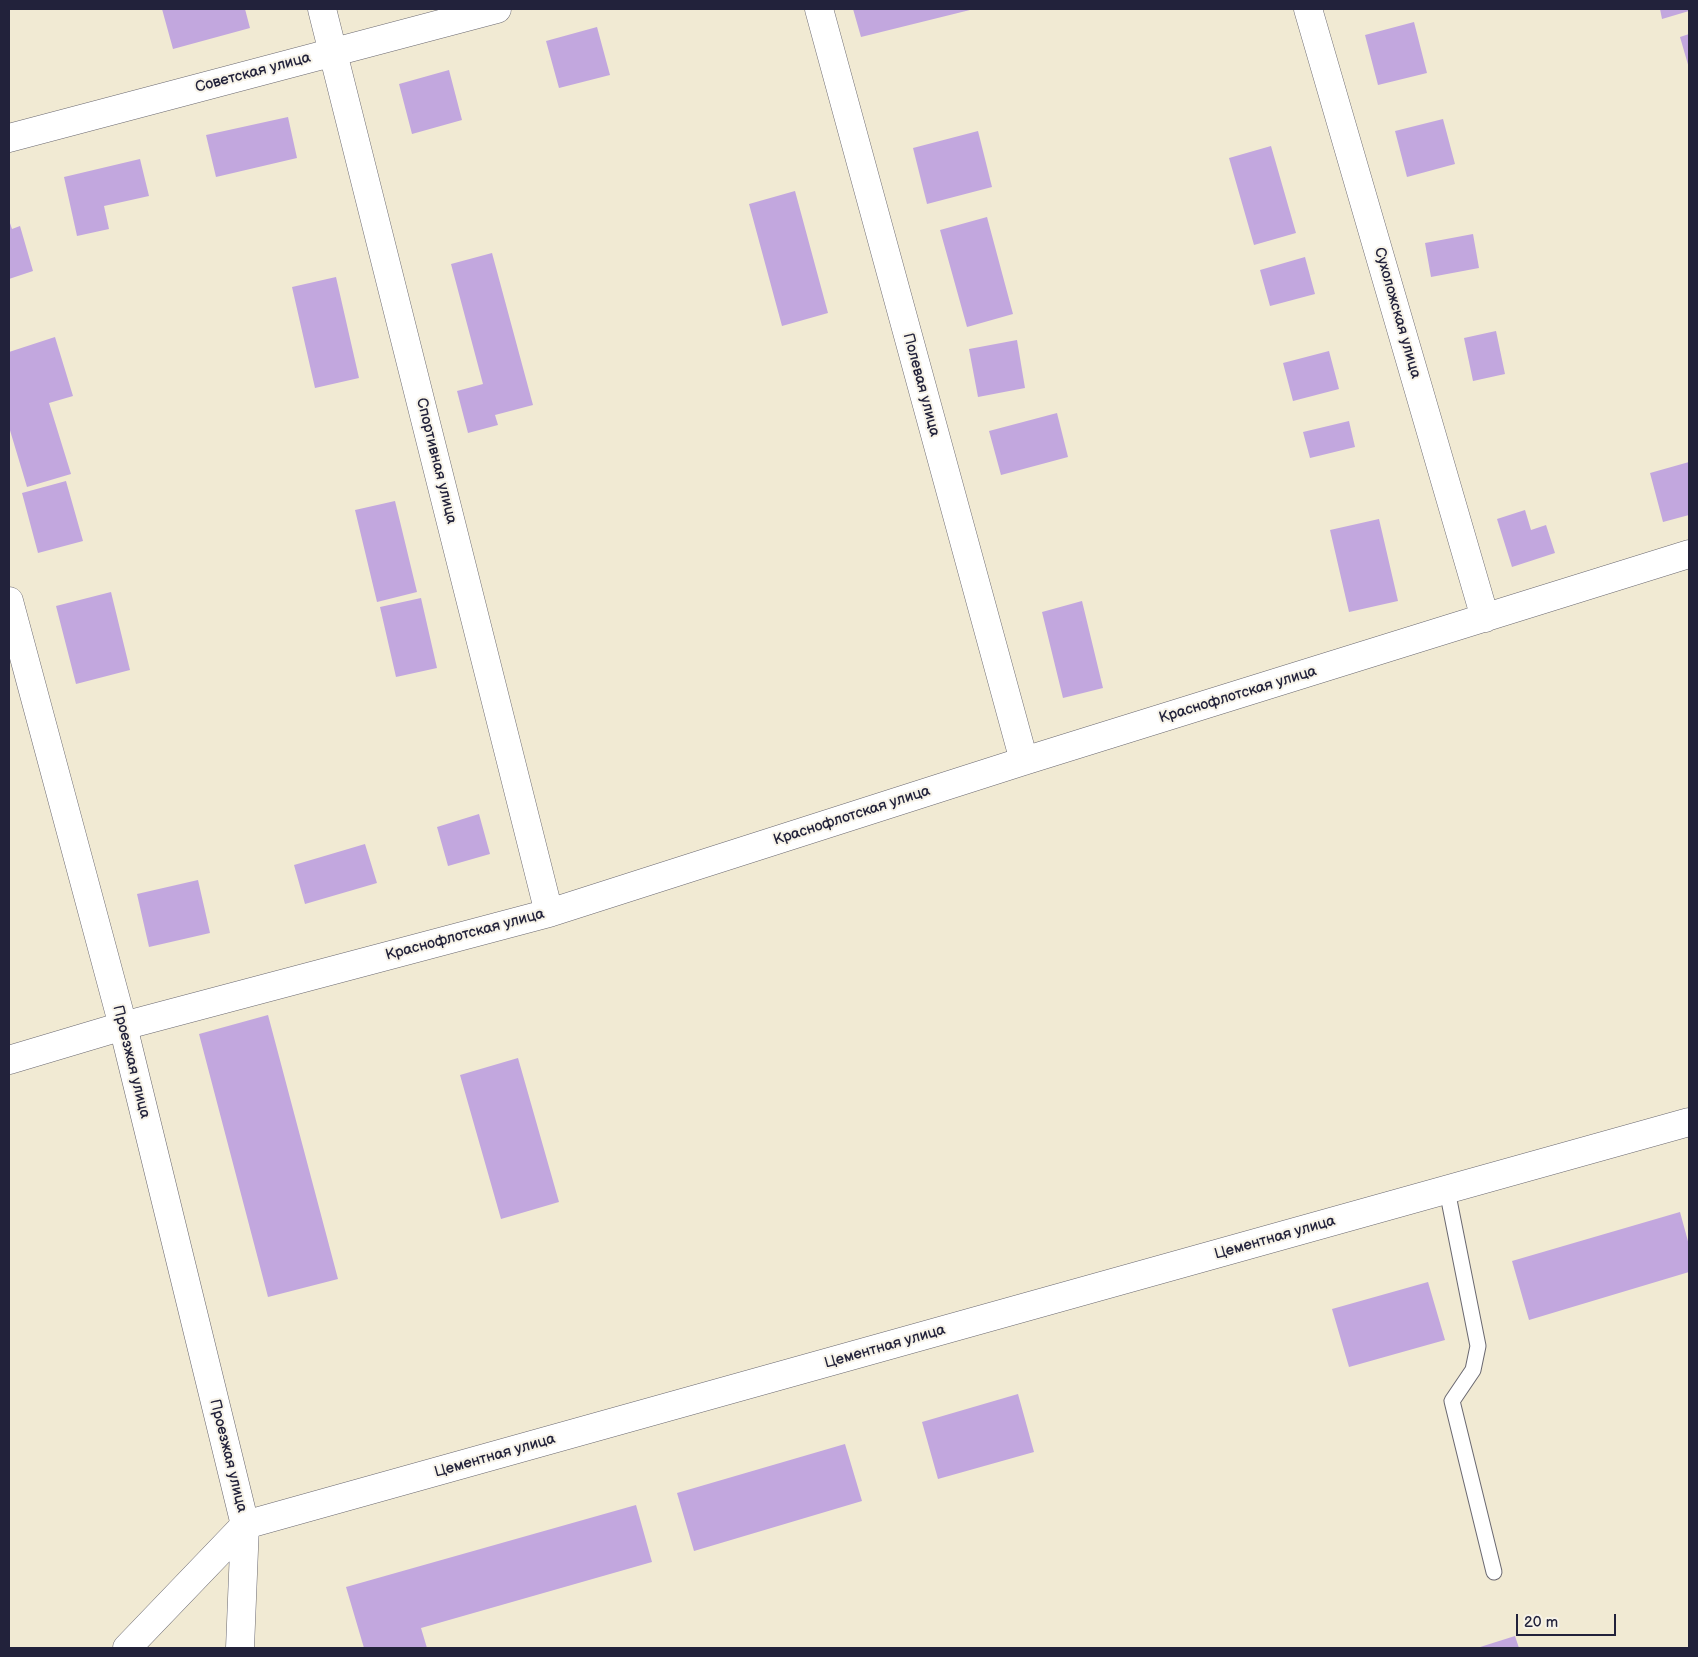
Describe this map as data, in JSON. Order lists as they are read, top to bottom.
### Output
{
  "streets": {
    "street": [
      "Советская улица",
      "Сухоложская улица",
      "Полевая улица",
      "Спортивная улица",
      "Краснофлотская улица",
      "Проезжая улица",
      "Цементная улица"
    ]
  },
  "crossings": [
    ["Советская улица", "Спортивная улица"],
    ["Сухоложская улица", "Краснофлотская улица"],
    ["Полевая улица", "Краснофлотская улица"],
    ["Спортивная улица", "Краснофлотская улица"],
    ["Краснофлотская улица", "Проезжая улица"],
    ["Проезжая улица", "Цементная улица"]
  ],
  "scale_bar": "20 m"
}
